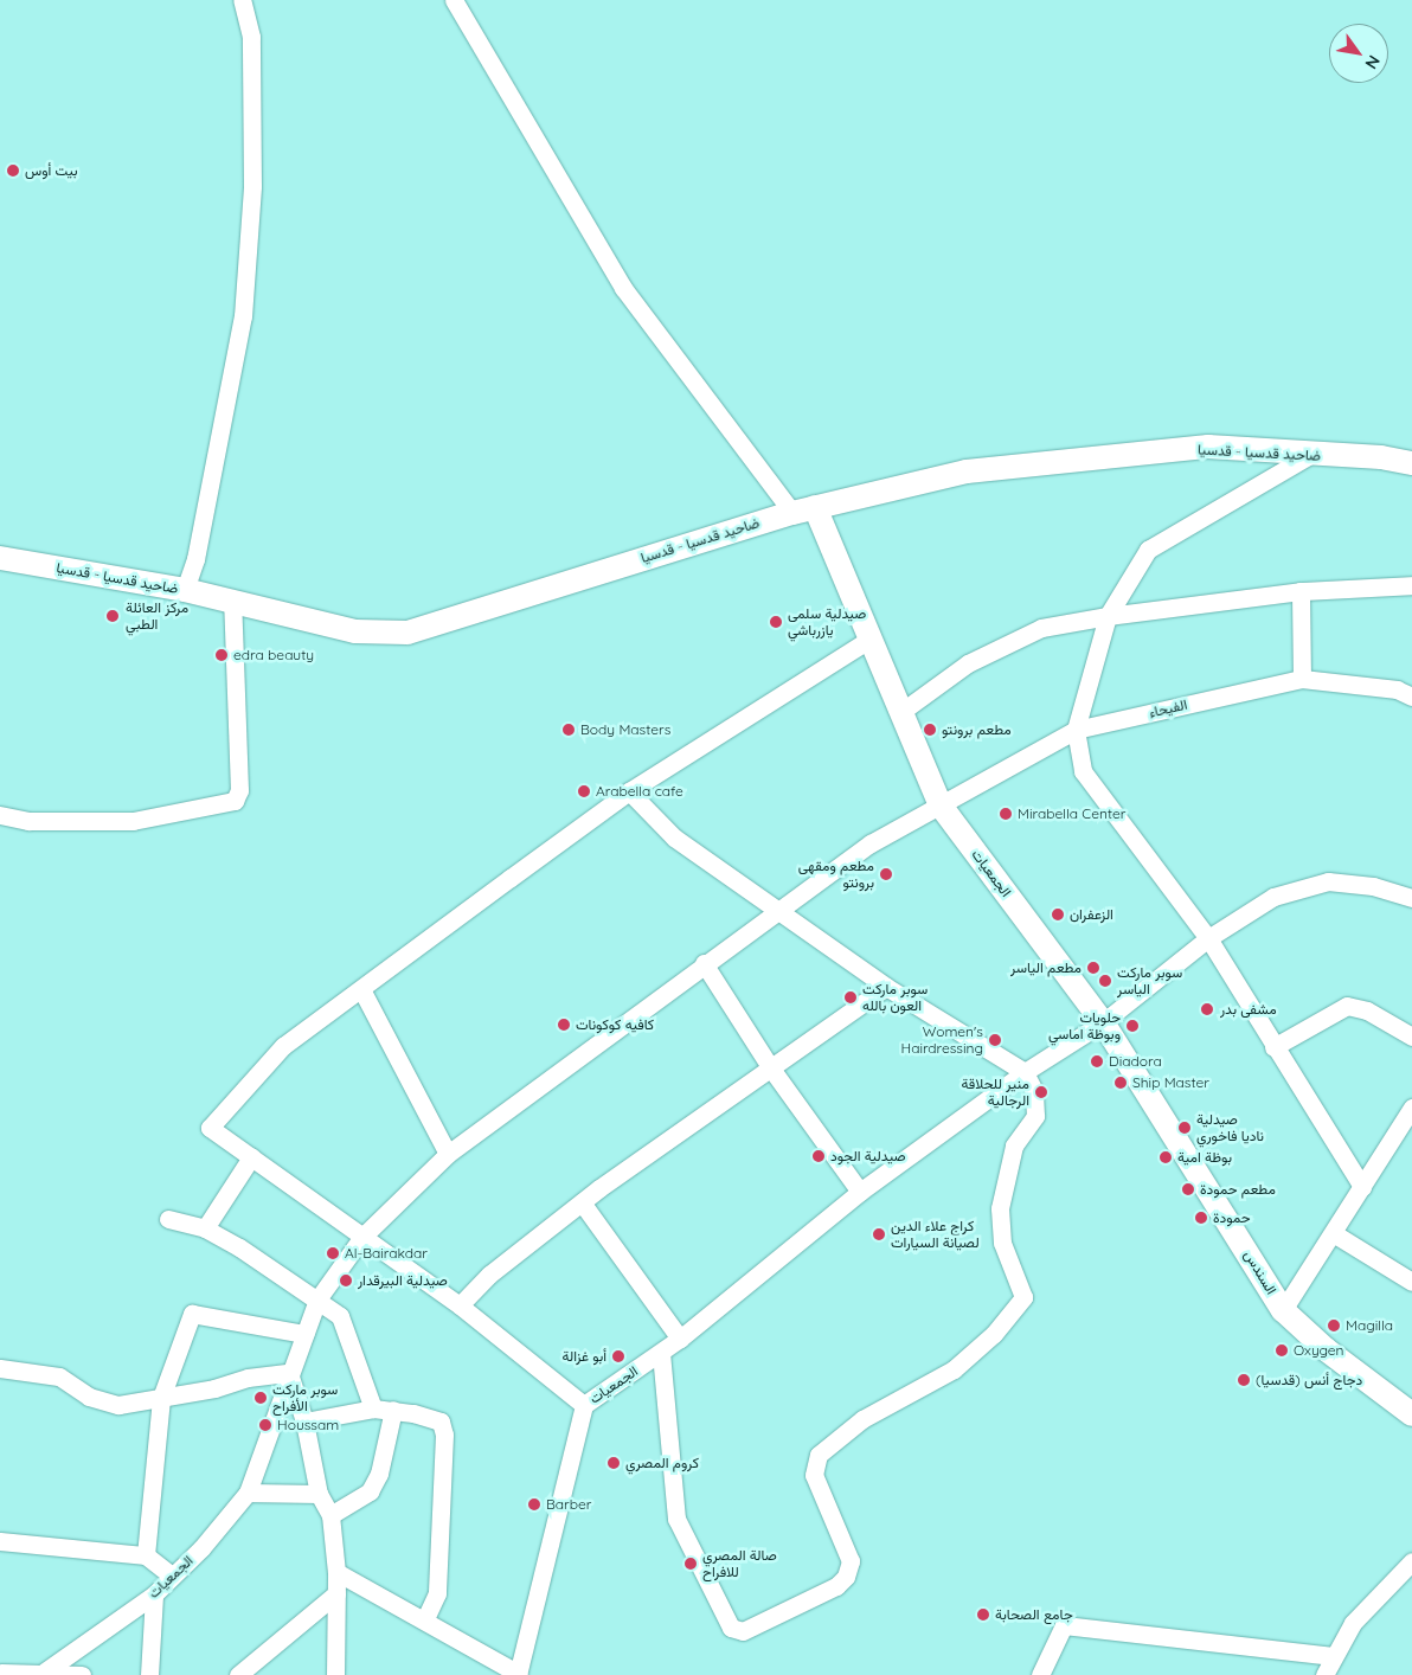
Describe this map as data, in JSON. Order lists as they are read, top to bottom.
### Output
{
  "streets": {
    "main road": ["ضاحيد قدسيا - قدسيا", "الجمعيات", "السندس"],
    "street": ["الفيحاء"]
  },
  "crossings": [
    ["ضاحيد قدسيا - قدسيا", "الجمعيات"],
    ["الفيحاء", "الجمعيات"],
    ["الجمعيات", "السندس"]
  ],
  "places": [
    "بيت أوس",
    "مركز العائلة الطبي",
    "صيدلية سلمى يازرباشي",
    "edra beauty",
    "Body Masters",
    "مطعم برونتو",
    "Arabella cafe",
    "Mirabella Center",
    "مطعم ومقهى برونتو",
    "الزعفران",
    "مطعم الياسر",
    "سوبر ماركت الياسر",
    "سوبر ماركت العون بالله",
    "مشفى بدر",
    "كافيه كوكونات",
    "حلويات وبوظة اماسي",
    "Women's Hairdressing",
    "Diadora",
    "Ship Master",
    "منير للحلاقة الرجالية",
    "صيدلية ناديا فاخوري",
    "صيدلية الجود",
    "بوظة امية",
    "مطعم حمودة",
    "حمودة",
    "كراج علاء الدين لصيانة السيارات",
    "Al-Bairakdar",
    "صيدلية البيرقدار",
    "Magilla",
    "Oxygen",
    "أبو غزالة",
    "دجاج أنس (قدسيا)",
    "سوبر ماركت الأفراح",
    "Houssam",
    "كروم المصري",
    "Barber",
    "صالة المصري للافراح",
    "جامع الصحابة"
  ],
  "north": "bottom right"
}
